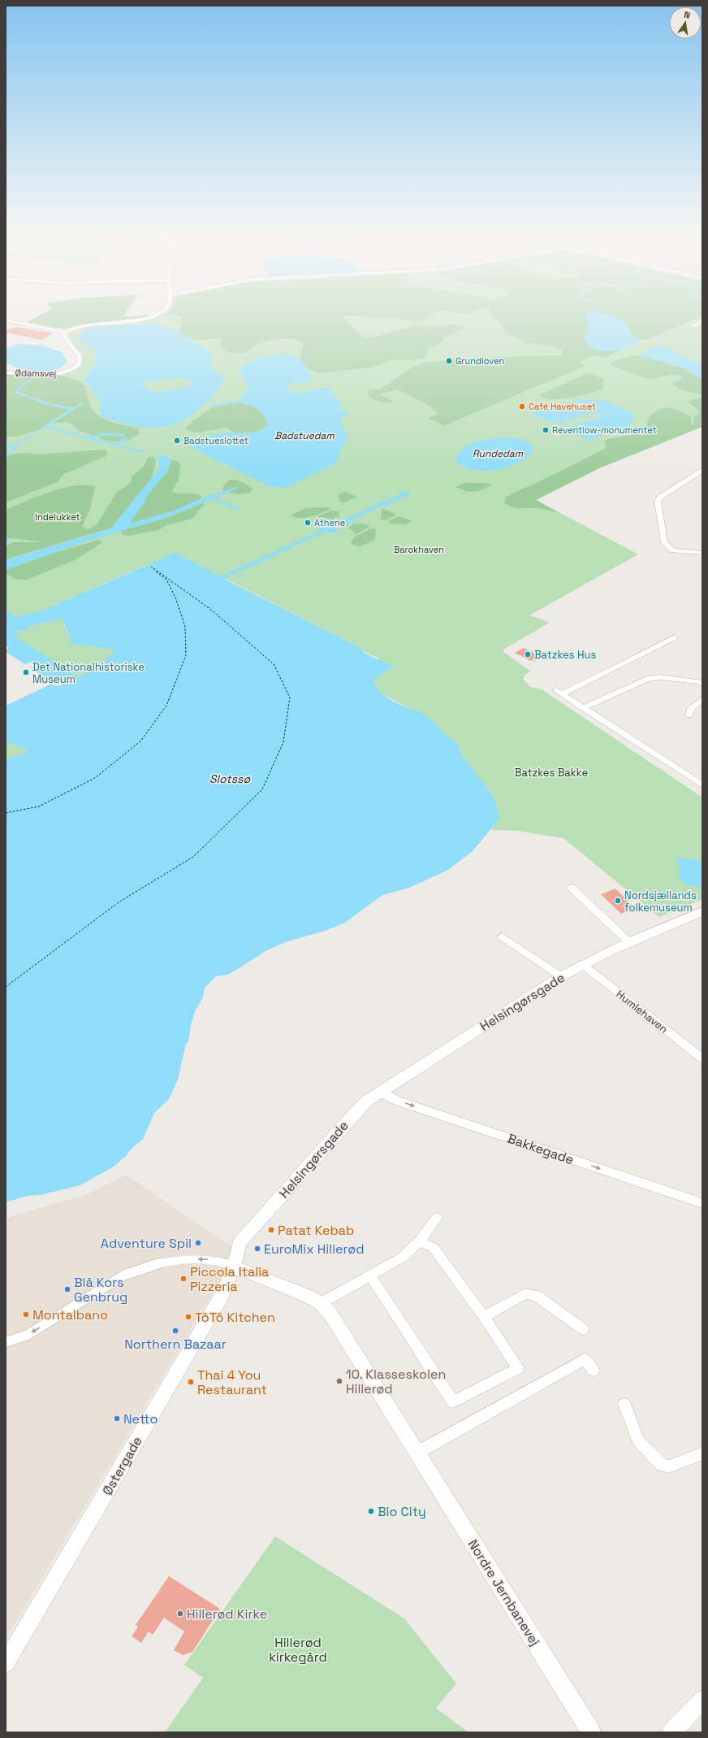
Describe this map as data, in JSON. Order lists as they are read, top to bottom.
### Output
{
  "streets": {
    "street": [
      "Ødamsvej",
      "Helsingørsgade",
      "Humlehaven",
      "Bakkegade",
      "Østergade",
      "Nordre Jernbanevej"
    ]
  },
  "crossings": [
    ["Helsingørsgade", "Humlehaven"],
    ["Helsingørsgade", "Bakkegade"],
    ["Helsingørsgade", "Østergade"],
    ["Helsingørsgade", "Nordre Jernbanevej"],
    ["Østergade", "Nordre Jernbanevej"]
  ],
  "one_way": ["Bakkegade"],
  "water": ["Badstuedam", "Rundedam", "Slotssø"],
  "parks": [
    "Indelukket",
    "Barokhaven",
    "Batzkes Bakke",
    "Hillerød kirkegård"
  ],
  "places": [
    "Grundloven",
    "Café Havehuset",
    "Reventlow-monumentet",
    "Badstueslottet",
    "Athene",
    "Batzkes Hus",
    "Det Nationalhistoriske Museum",
    "Nordsjællands folkemuseum",
    "Patat Kebab",
    "Adventure Spil",
    "EuroMix Hillerød",
    "Piccola Italia Pizzeria",
    "Blå Kors Genbrug",
    "Montalbano",
    "TôTô Kitchen",
    "Northern Bazaar",
    "10. Klasseskolen Hillerød",
    "Thai 4 You Restaurant",
    "Netto",
    "Bio City",
    "Hillerød Kirke"
  ],
  "north": "top"
}
